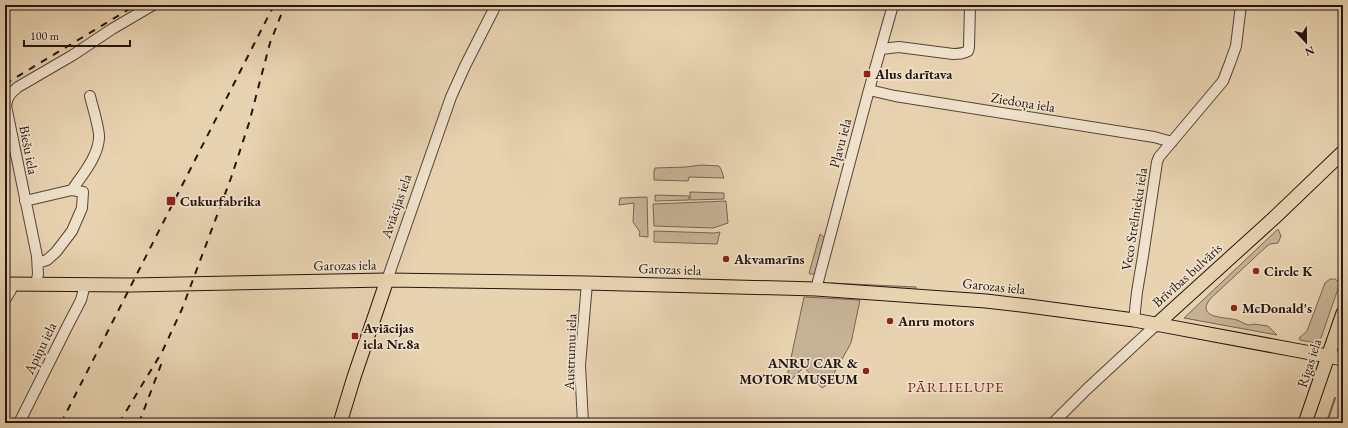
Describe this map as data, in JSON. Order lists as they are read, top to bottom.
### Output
{
  "streets": {
    "main road": [
      "Aviācijas iela",
      "Garozas iela",
      "Brīvības bulvāris",
      "Rīgas iela"
    ],
    "street": [
      "Ziedoņa iela",
      "Pļavu iela",
      "Biešu iela",
      "Veco Strēlnieku iela",
      "Apiņu iela",
      "Austrumu iela"
    ]
  },
  "crossings": [
    ["Ziedoņa iela", "Pļavu iela"],
    ["Ziedoņa iela", "Veco Strēlnieku iela"],
    ["Pļavu iela", "Garozas iela"],
    ["Biešu iela", "Garozas iela"],
    ["Aviācijas iela", "Garozas iela"],
    ["Veco Strēlnieku iela", "Garozas iela"],
    ["Garozas iela", "Brīvības bulvāris"],
    ["Garozas iela", "Apiņu iela"],
    ["Garozas iela", "Austrumu iela"],
    ["Garozas iela", "Rīgas iela"]
  ],
  "districts": ["PĀRLIELUPE"],
  "places": {
    "transit": ["Alus darītava", "Cukurfabrika", "Aviācijas iela Nr.8a"],
    "other": [
      "Akvamarīns",
      "Circle K",
      "McDonald's",
      "Anru motors",
      "ANRU CAR & MOTOR MUSEUM"
    ]
  },
  "scale_bar": "100 m",
  "north": "bottom"
}
